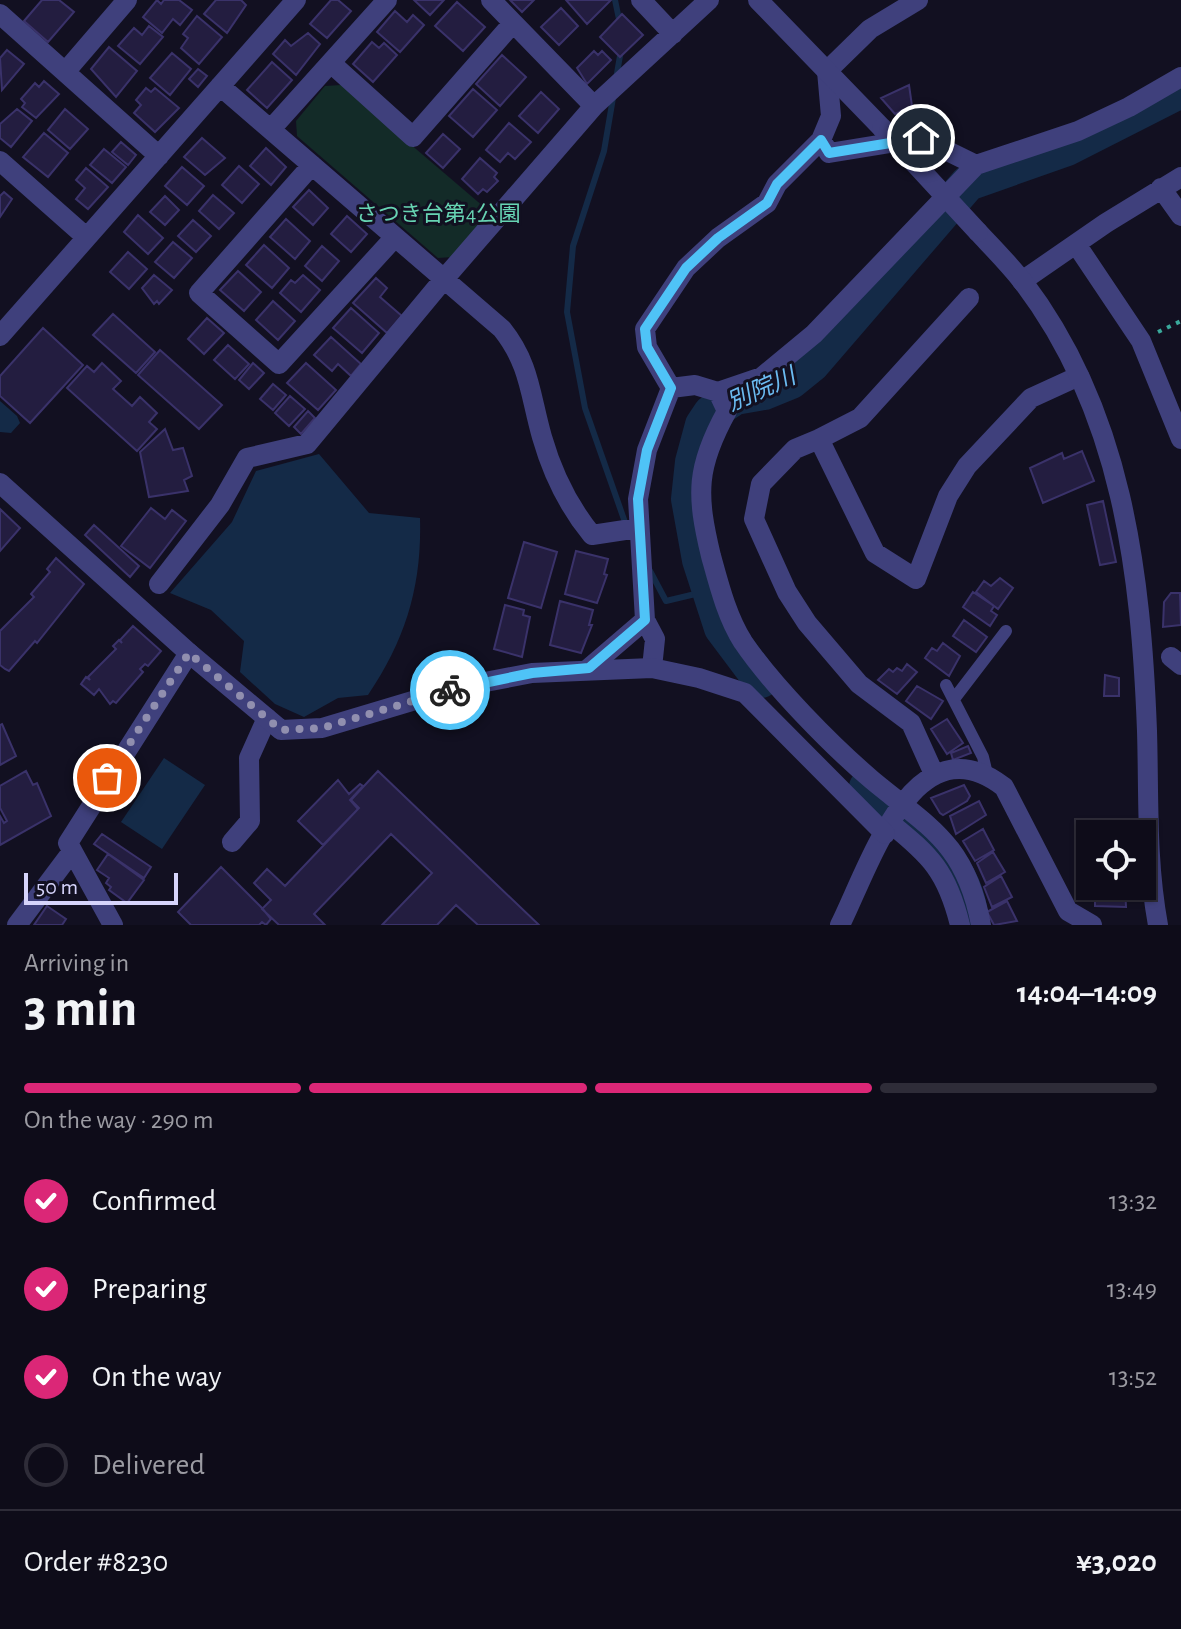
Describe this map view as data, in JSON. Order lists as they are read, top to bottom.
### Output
{
  "water": ["別院川"],
  "parks": ["さつき台第4公園"],
  "scale_bar": "50 m",
  "page": {
    "scale": "50 m",
    "heading": ["3 min", "Arriving in", "14:04–14:09"],
    "panel": ["Order #8230", "¥3,020"],
    "bar": "On the way · 290 m",
    "list": [
      ["Confirmed", "13:32"],
      ["Preparing", "13:49"],
      ["On the way", "13:52"],
      "Delivered"
    ]
  }
}
